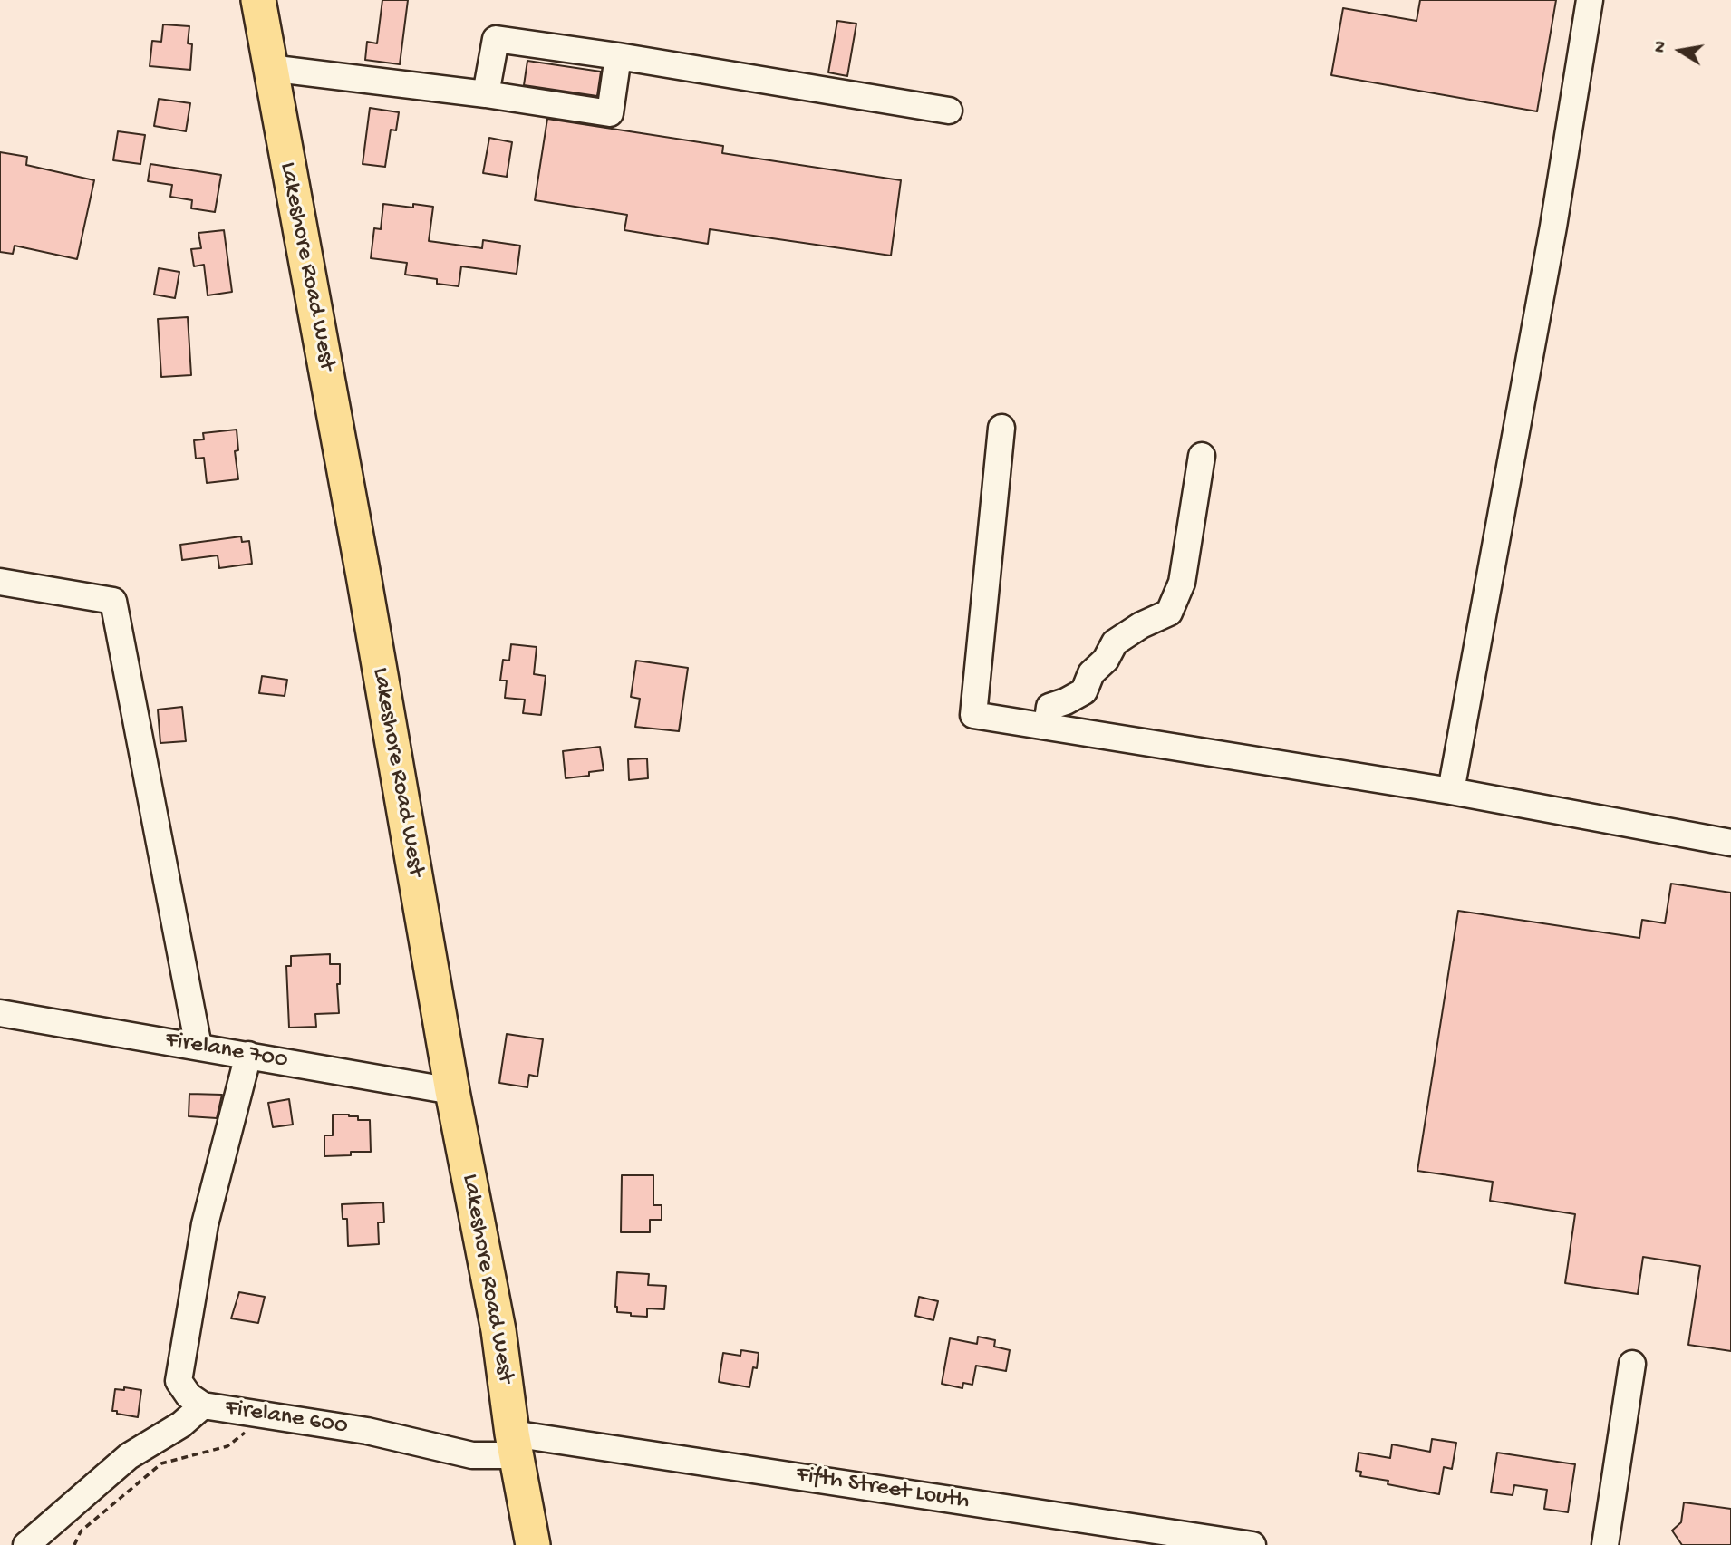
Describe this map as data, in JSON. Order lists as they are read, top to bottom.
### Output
{
  "streets": {
    "main road": ["Lakeshore Road West"],
    "street": ["Firelane 700", "Firelane 600", "Fifth Street Louth"]
  },
  "crossings": [
    ["Lakeshore Road West", "Firelane 700"],
    ["Lakeshore Road West", "Firelane 600"],
    ["Lakeshore Road West", "Fifth Street Louth"],
    ["Firelane 600", "Fifth Street Louth"]
  ],
  "north": "left"
}
